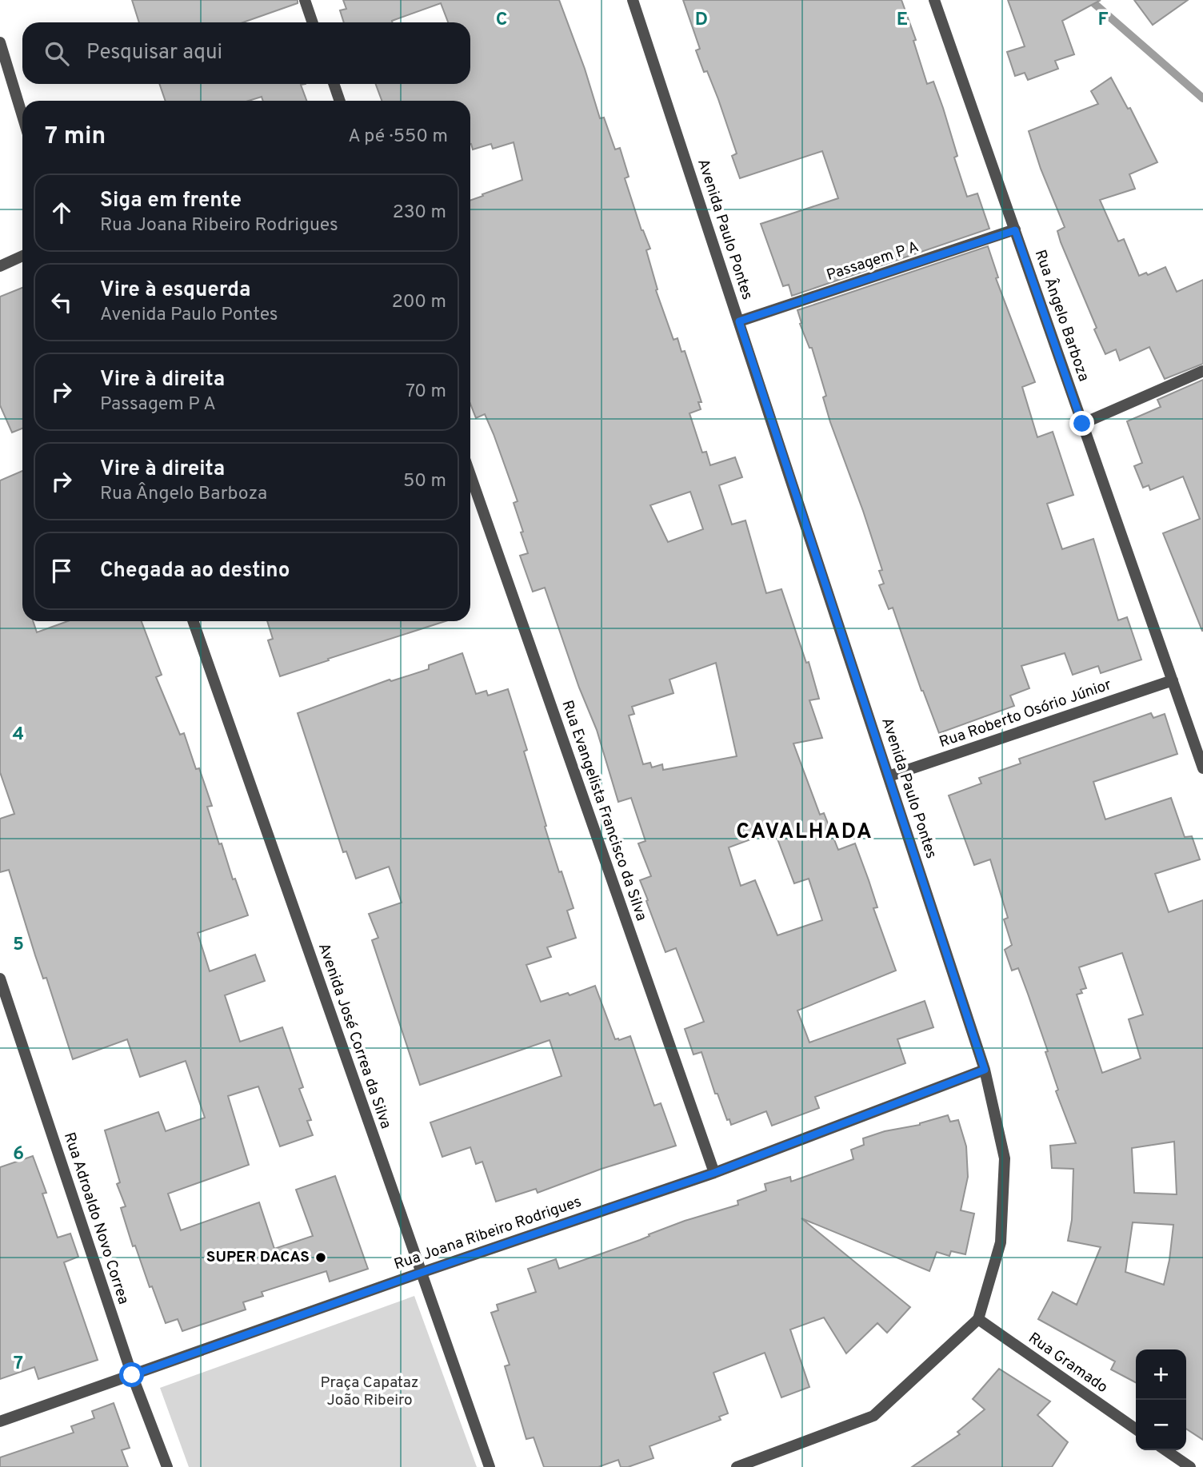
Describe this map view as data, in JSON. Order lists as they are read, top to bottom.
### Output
{
  "streets": {
    "street": [
      "Avenida Paulo Pontes",
      "Passagem P A",
      "Rua Ângelo Barboza",
      "Rua Roberto Osório Júnior",
      "Rua Evangelista Francisco da Silva",
      "Avenida José Correa da Silva",
      "Rua Adroaldo Novo Correa",
      "Rua Joana Ribeiro Rodrigues",
      "Rua Gramado"
    ]
  },
  "crossings": [
    ["Avenida Paulo Pontes", "Passagem P A"],
    ["Avenida Paulo Pontes", "Rua Roberto Osório Júnior"],
    ["Avenida Paulo Pontes", "Rua Joana Ribeiro Rodrigues"],
    ["Avenida Paulo Pontes", "Rua Gramado"],
    ["Passagem P A", "Rua Ângelo Barboza"],
    ["Rua Ângelo Barboza", "Rua Roberto Osório Júnior"],
    ["Rua Evangelista Francisco da Silva", "Rua Joana Ribeiro Rodrigues"],
    ["Avenida José Correa da Silva", "Rua Joana Ribeiro Rodrigues"],
    ["Rua Adroaldo Novo Correa", "Rua Joana Ribeiro Rodrigues"]
  ],
  "districts": ["CAVALHADA"],
  "parks": ["Praça Capataz João Ribeiro"],
  "places": ["SUPER DACAS"],
  "page": {
    "search": "Pesquisar aqui",
    "heading": ["7 min", "A pé · 550 m"],
    "list": [
      ["Siga em frente", "Rua Joana Ribeiro Rodrigues", "230 m"],
      ["Vire à esquerda", "Avenida Paulo Pontes", "200 m"],
      ["Vire à direita", "Passagem P A", "70 m"],
      ["Vire à direita", "Rua Ângelo Barboza", "50 m"],
      "Chegada ao destino"
    ],
    "map_buttons": ["+", "−"]
  },
  "grid": {
    "columns": [
      "C",
      "D",
      "E",
      "F"
    ],
    "rows": [
      "4",
      "5",
      "6",
      "7"
    ]
  }
}
